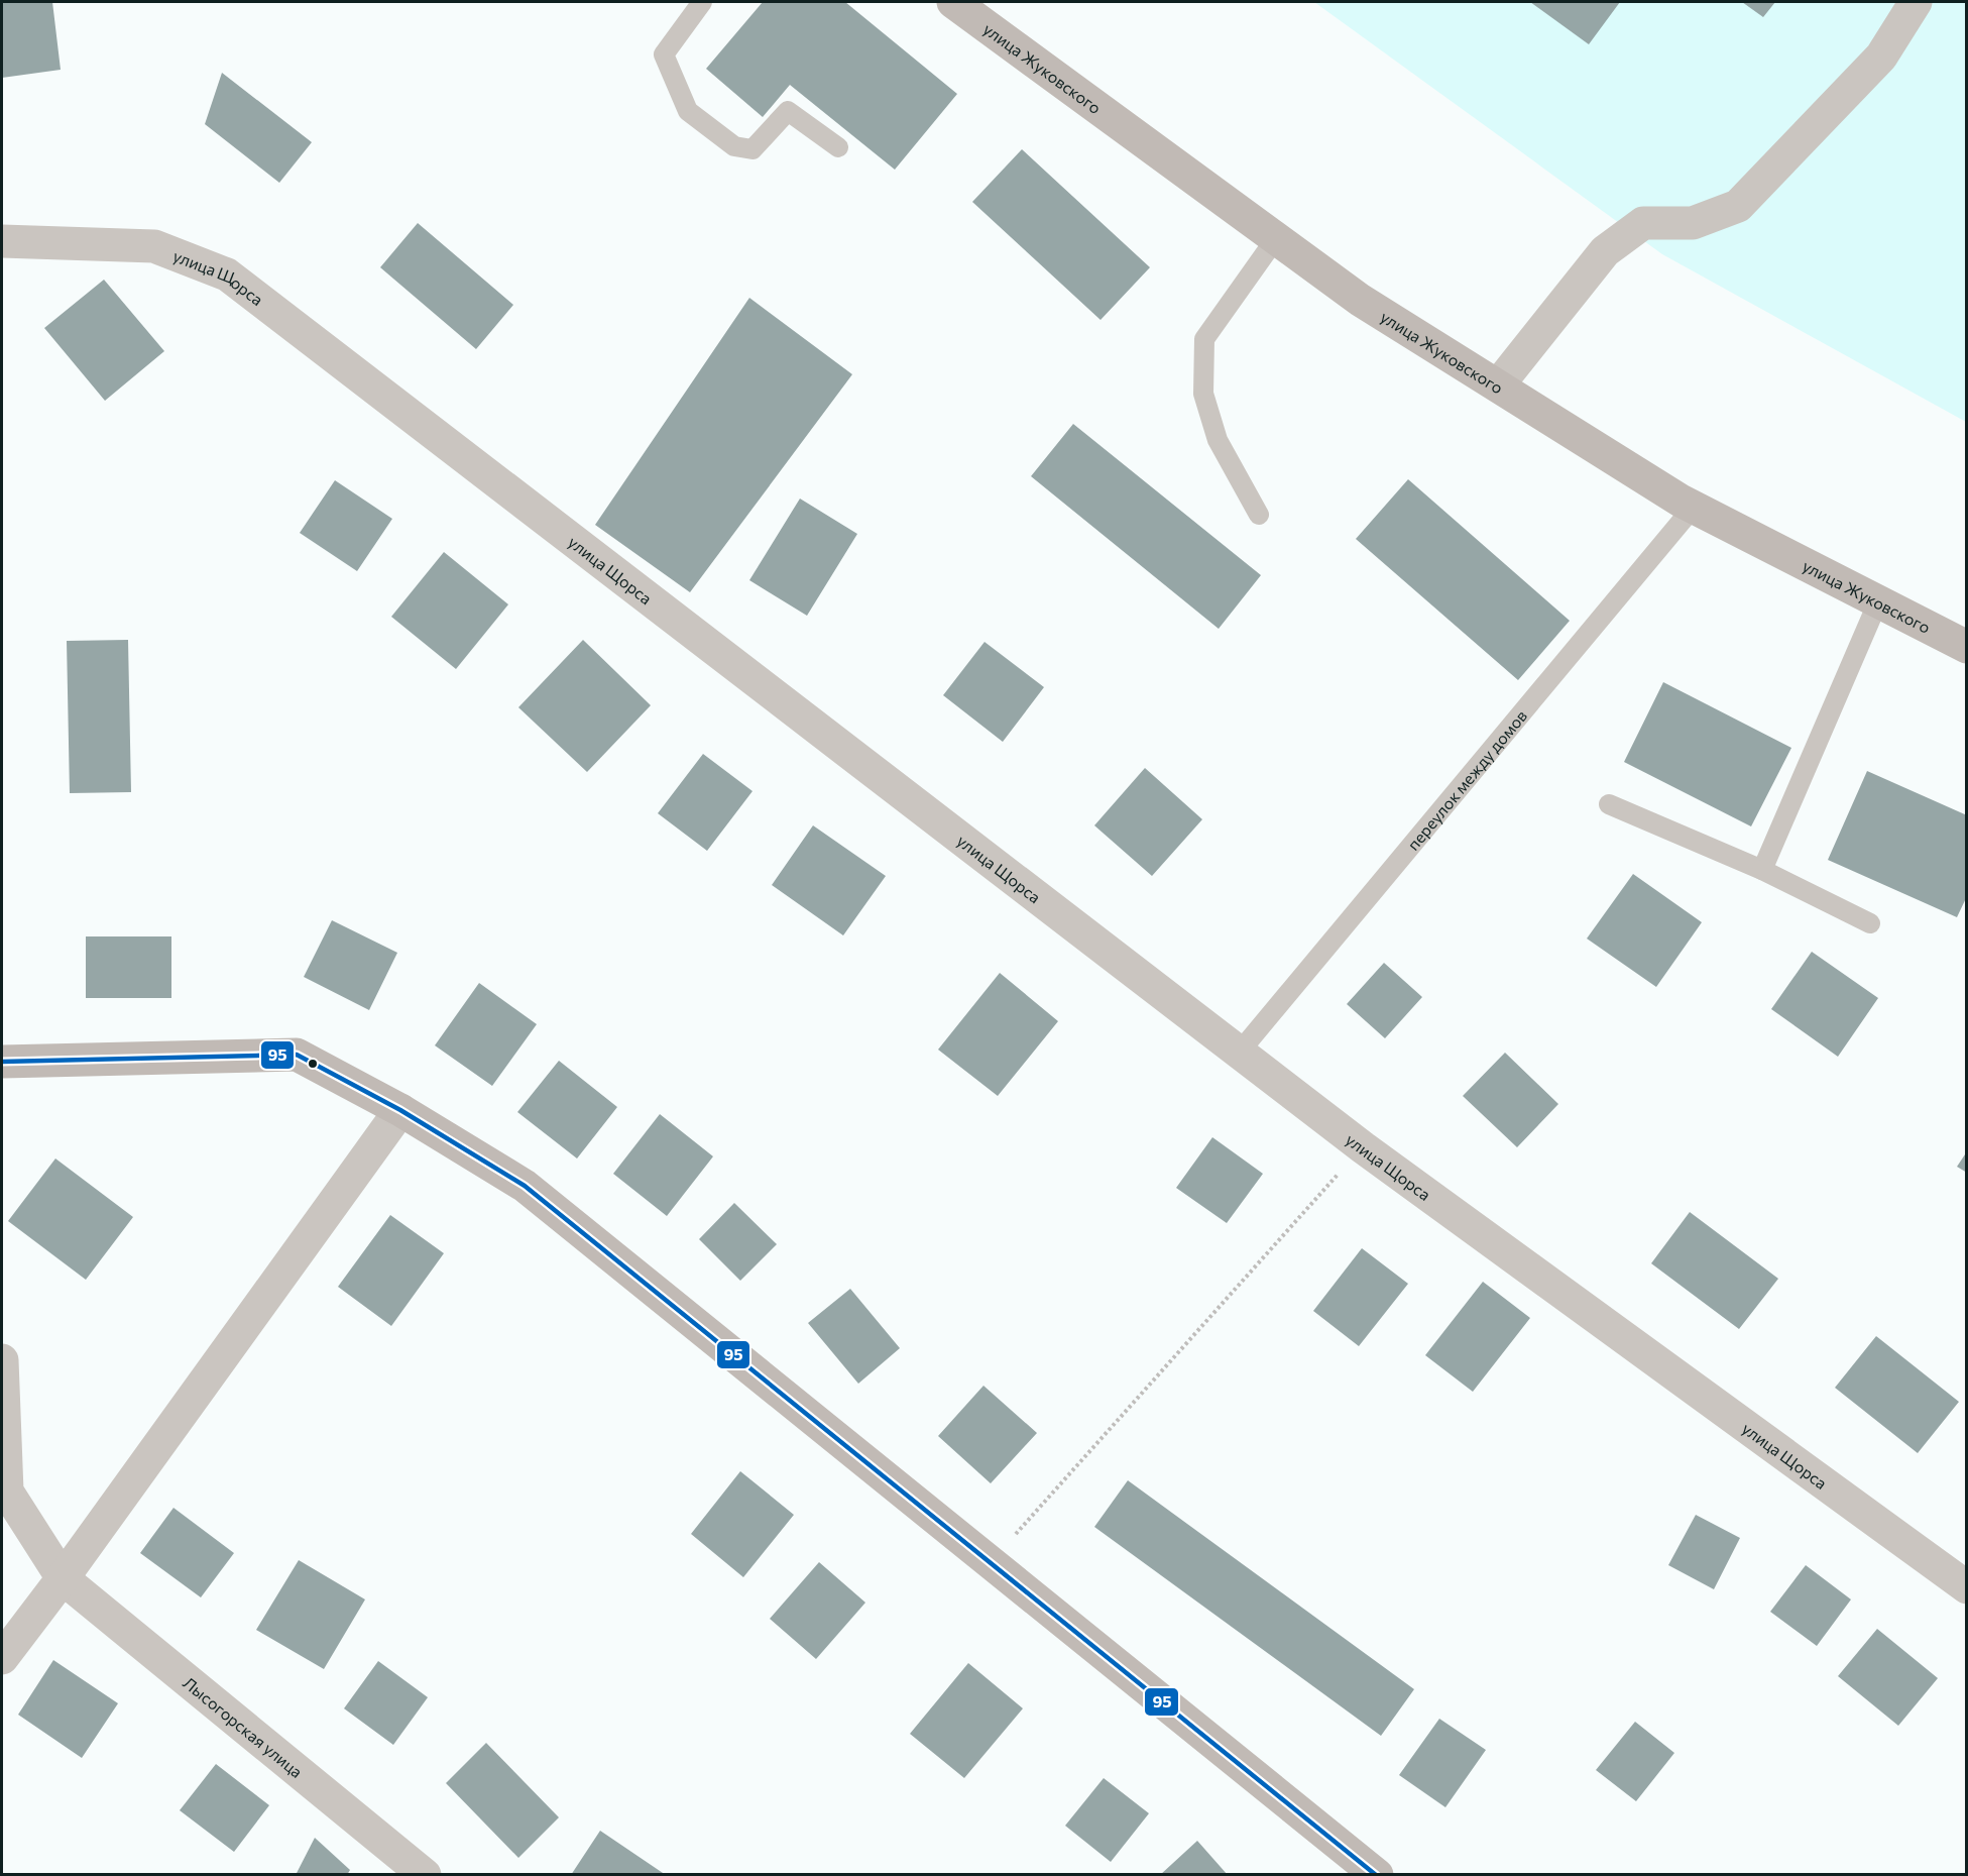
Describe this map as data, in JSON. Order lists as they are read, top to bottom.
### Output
{
  "streets": {
    "street": ["улица Жуковского", "улица Щорса", "Лысогорская улица"],
    "lane": ["переулок между домов"]
  },
  "crossings": [
    ["улица Жуковского", "переулок между домов"],
    ["улица Щорса", "переулок между домов"]
  ],
  "lines": ["transit line 95"]
}
